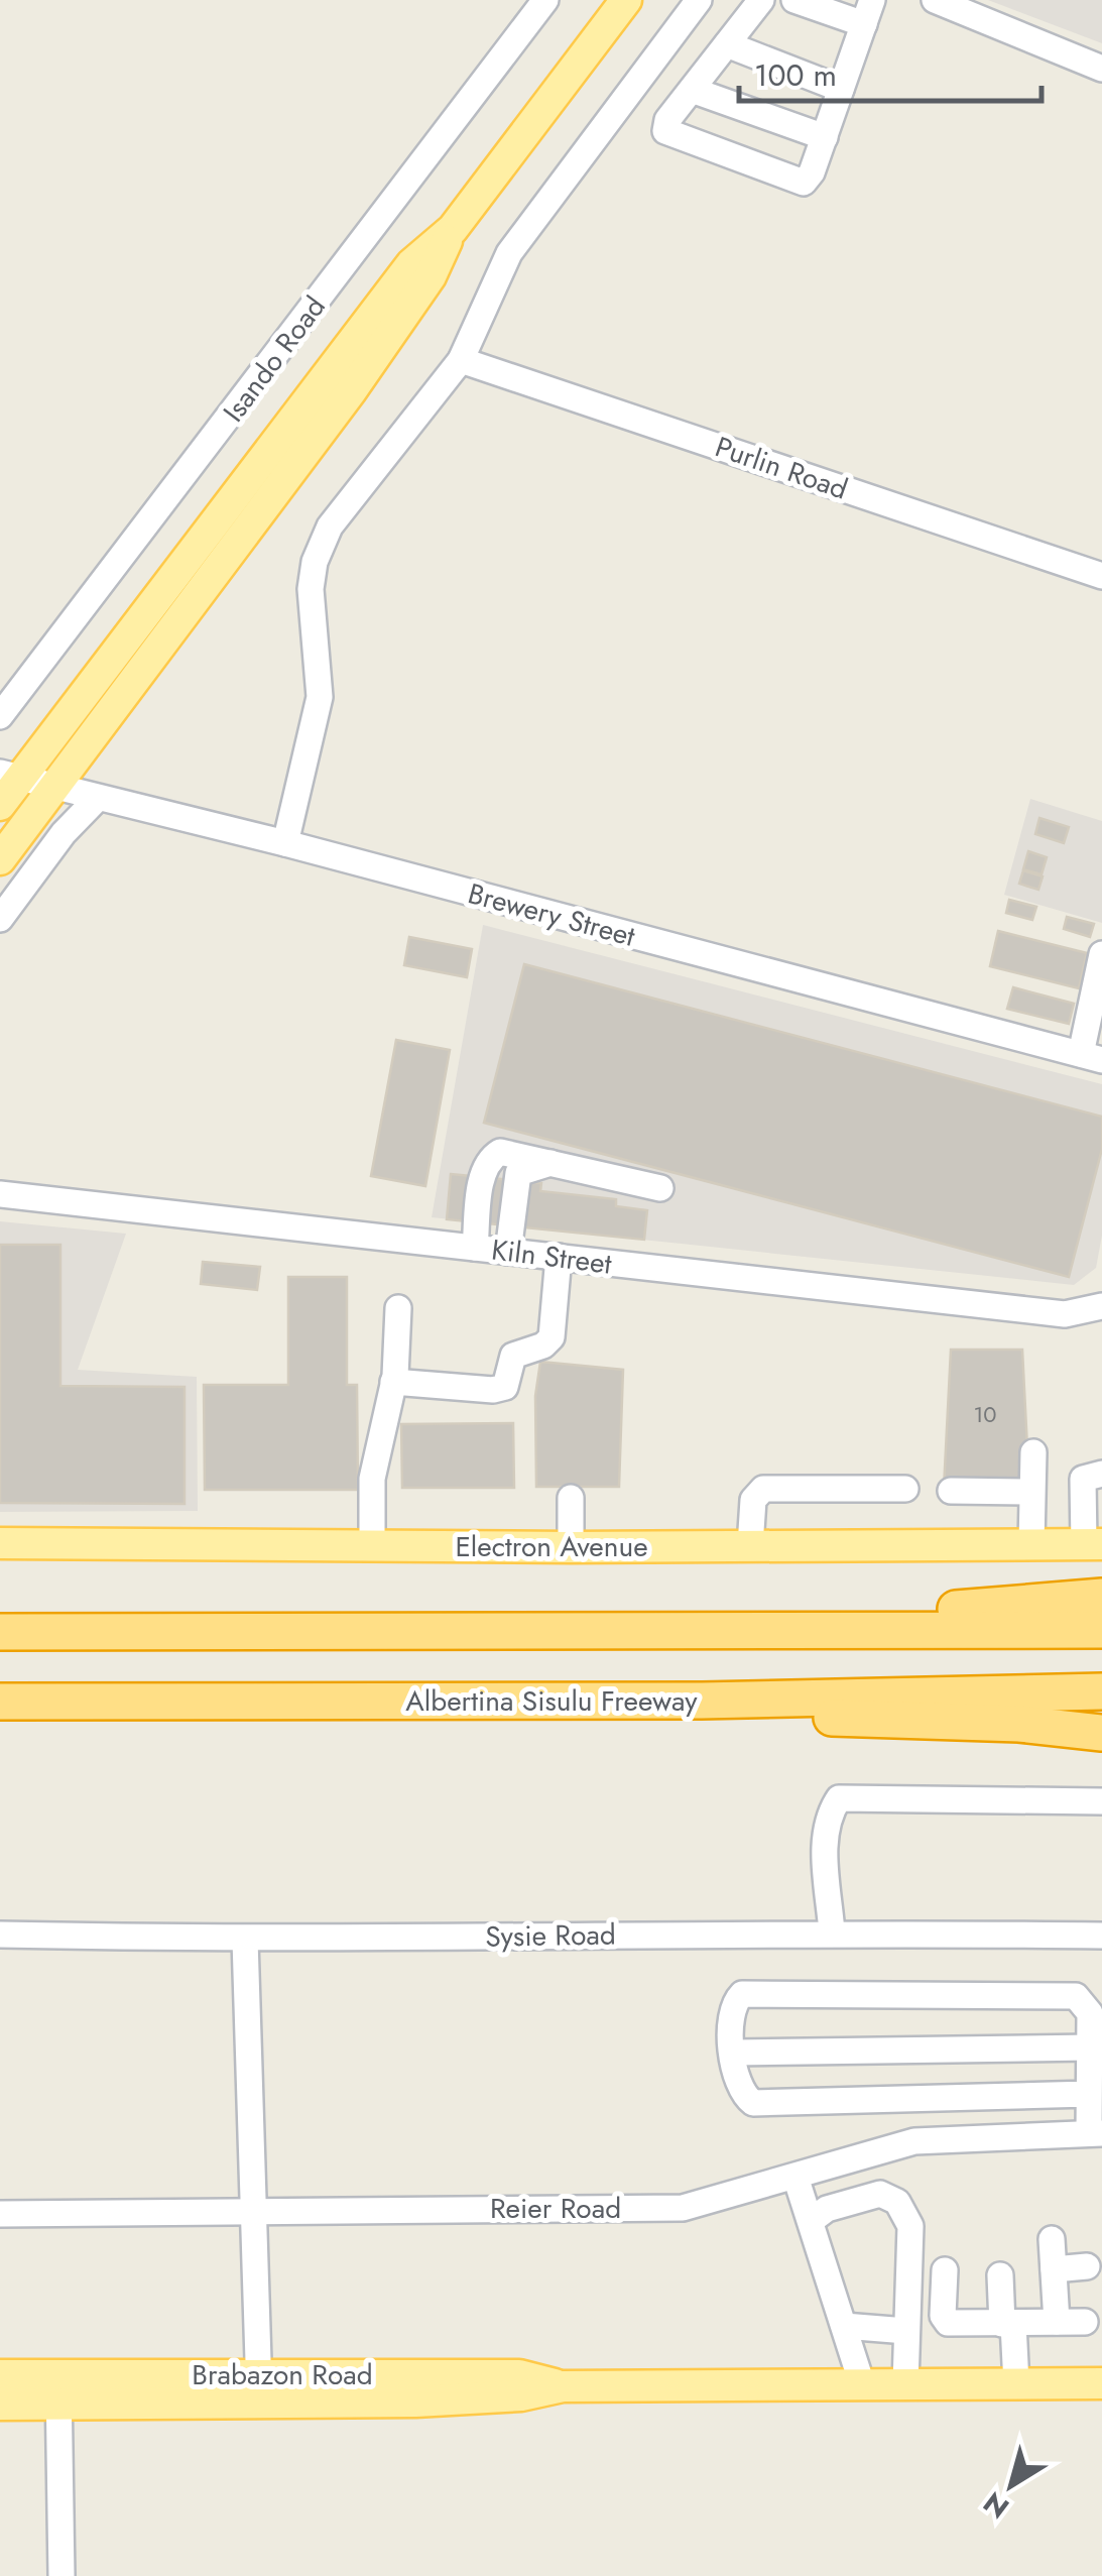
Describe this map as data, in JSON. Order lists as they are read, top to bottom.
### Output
{
  "streets": {
    "highway": ["Albertina Sisulu Freeway"],
    "main road": ["Isando Road", "Electron Avenue", "Brabazon Road"],
    "street": [
      "Purlin Road",
      "Brewery Street",
      "Kiln Street",
      "Sysie Road",
      "Reier Road"
    ]
  },
  "crossings": [
    ["Isando Road", "Brewery Street"]
  ],
  "house_numbers": ["10"],
  "scale_bar": "100 m",
  "north": "bottom left"
}
